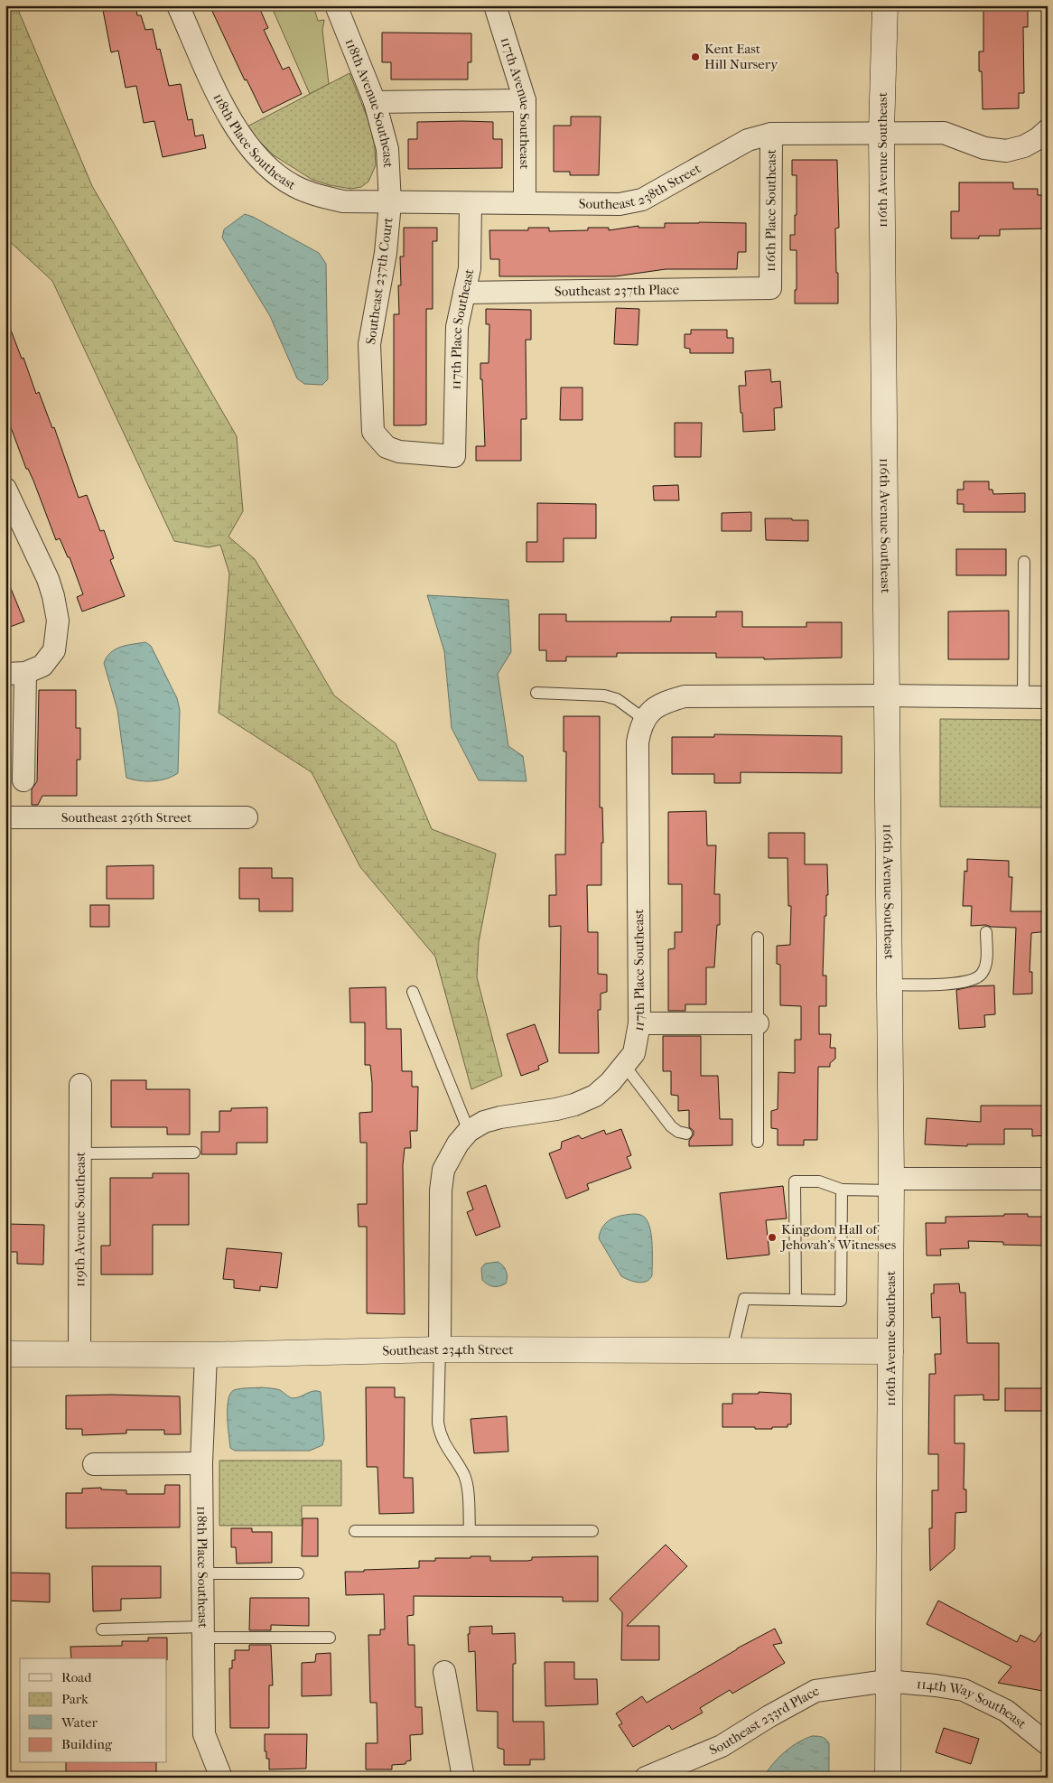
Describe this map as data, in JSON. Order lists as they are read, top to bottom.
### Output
{
  "streets": {
    "main road": ["116th Avenue Southeast", "Southeast 234th Street"],
    "street": [
      "118th Avenue Southeast",
      "117th Avenue Southeast",
      "118th Place Southeast",
      "Southeast 238th Street",
      "116th Place Southeast",
      "Southeast 237th Court",
      "Southeast 237th Place",
      "117th Place Southeast",
      "Southeast 236th Street",
      "119th Avenue Southeast",
      "114th Way Southeast",
      "Southeast 233rd Place"
    ]
  },
  "crossings": [
    ["118th Avenue Southeast", "118th Place Southeast"],
    ["118th Avenue Southeast", "Southeast 238th Street"],
    ["118th Avenue Southeast", "Southeast 237th Court"],
    ["117th Avenue Southeast", "Southeast 238th Street"],
    ["118th Place Southeast", "Southeast 238th Street"],
    ["118th Place Southeast", "Southeast 237th Court"],
    ["118th Place Southeast", "Southeast 234th Street"],
    ["116th Avenue Southeast", "Southeast 238th Street"],
    ["116th Avenue Southeast", "Southeast 234th Street"],
    ["116th Avenue Southeast", "114th Way Southeast"],
    ["116th Avenue Southeast", "Southeast 233rd Place"],
    ["Southeast 238th Street", "116th Place Southeast"],
    ["Southeast 238th Street", "Southeast 237th Court"],
    ["Southeast 238th Street", "117th Place Southeast"],
    ["116th Place Southeast", "Southeast 237th Place"],
    ["Southeast 237th Court", "117th Place Southeast"],
    ["Southeast 237th Place", "117th Place Southeast"],
    ["117th Place Southeast", "Southeast 234th Street"],
    ["119th Avenue Southeast", "Southeast 234th Street"],
    ["114th Way Southeast", "Southeast 233rd Place"]
  ],
  "places": ["Kent East Hill Nursery", "Kingdom Hall of Jehovah's Witnesses"],
  "legend": [
    "Road",
    "Park",
    "Water",
    "Building"
  ]
}
